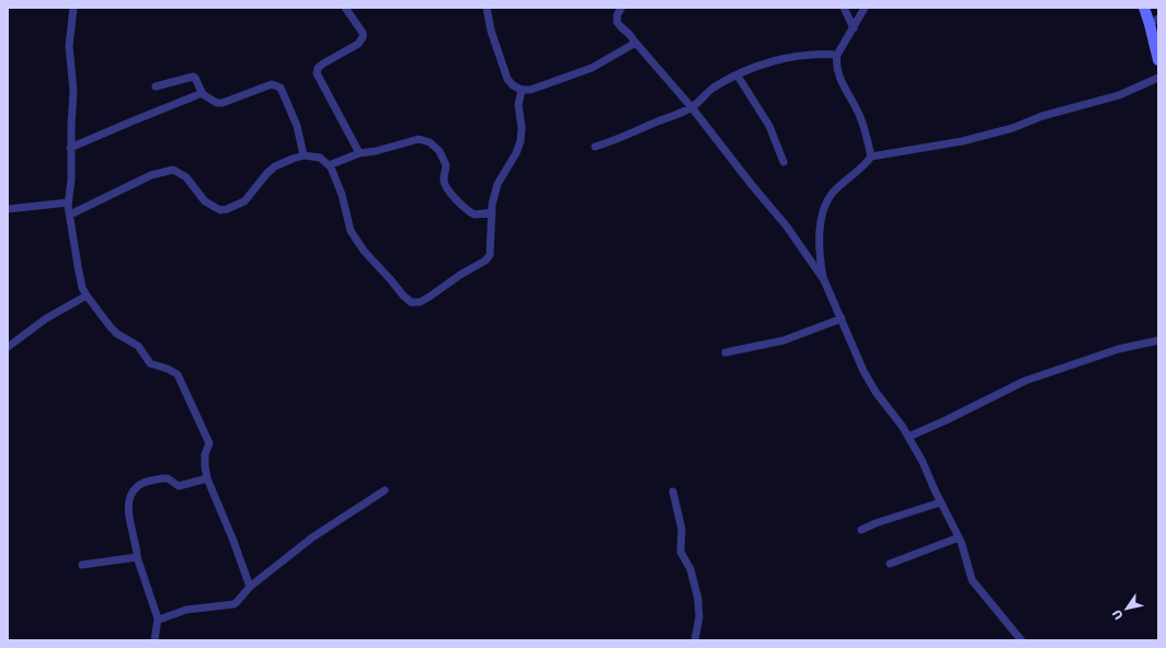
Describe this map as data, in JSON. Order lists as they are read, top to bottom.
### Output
{
  "north": "bottom left"
}
